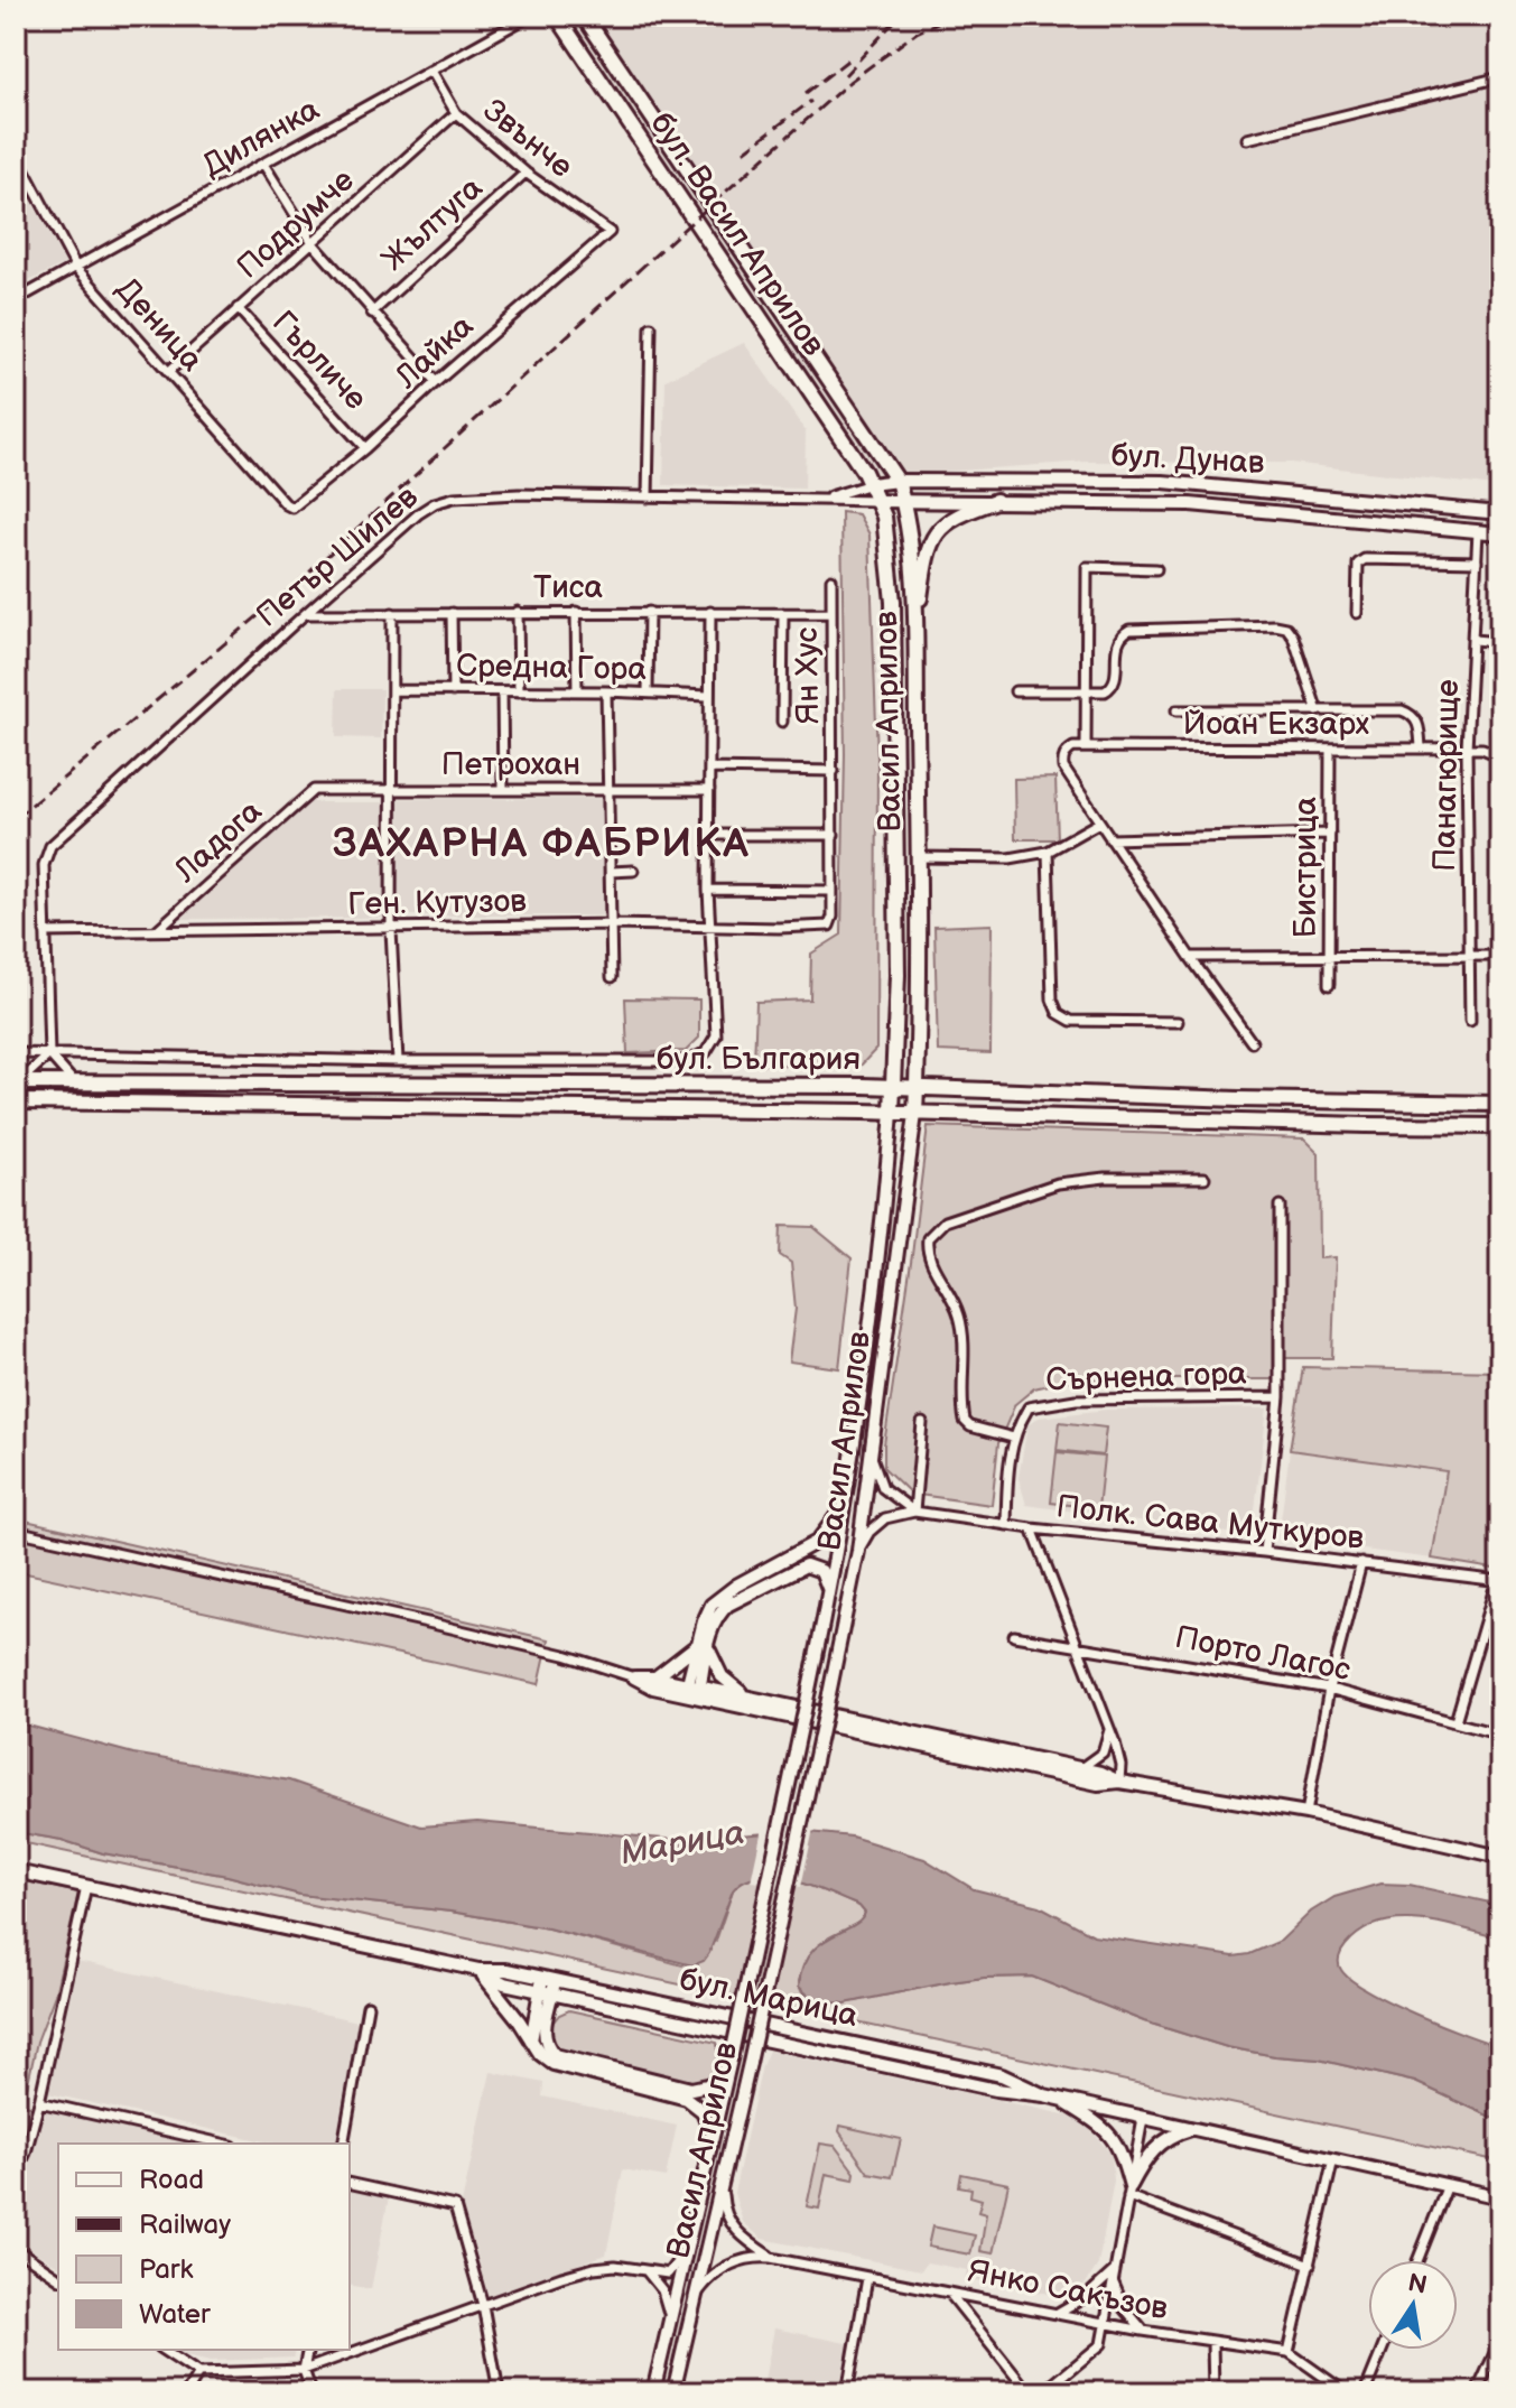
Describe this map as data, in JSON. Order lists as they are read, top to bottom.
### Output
{
  "streets": {
    "main road": [
      "бул. Васил Априлов",
      "бул. Дунав",
      "Васил Априлов",
      "бул. България",
      "бул. Марица"
    ],
    "street": [
      "Дилянка",
      "Звънче",
      "Подрумче",
      "Жълтуга",
      "Деница",
      "Лайка",
      "Гърличе",
      "Петър Шилев",
      "Тиса",
      "Средна Гора",
      "Ян Хус",
      "Йоан Екзарх",
      "Петрохан",
      "Панагюрище",
      "Ладога",
      "Бистрица",
      "Ген. Кутузов",
      "Сърнена гора",
      "Полк. Сава Муткуров",
      "Порто Лагос",
      "Янко Сакъзов"
    ]
  },
  "crossings": [
    ["Дилянка", "Звънче"],
    ["Дилянка", "Деница"],
    ["Звънче", "Подрумче"],
    ["Звънче", "Жълтуга"],
    ["Звънче", "Лайка"],
    ["Подрумче", "Деница"],
    ["Подрумче", "Гърличе"],
    ["бул. Васил Априлов", "бул. Дунав"],
    ["бул. Васил Априлов", "Петър Шилев"],
    ["бул. Васил Априлов", "Васил Априлов"],
    ["Деница", "Лайка"],
    ["Лайка", "Гърличе"],
    ["бул. Дунав", "Петър Шилев"],
    ["бул. Дунав", "Васил Априлов"],
    ["бул. Дунав", "Панагюрище"],
    ["Петър Шилев", "Тиса"],
    ["Петър Шилев", "Васил Априлов"],
    ["Петър Шилев", "Ген. Кутузов"],
    ["Петър Шилев", "бул. България"],
    ["Тиса", "Ян Хус"],
    ["Ян Хус", "Ген. Кутузов"],
    ["Васил Априлов", "бул. България"],
    ["Васил Априлов", "Янко Сакъзов"],
    ["Йоан Екзарх", "Панагюрище"],
    ["Йоан Екзарх", "Бистрица"],
    ["Петрохан", "Ладога"],
    ["Ладога", "Ген. Кутузов"],
    ["Ген. Кутузов", "бул. България"],
    ["Сърнена гора", "Полк. Сава Муткуров"]
  ],
  "districts": ["ЗАХАРНА ФАБРИКА"],
  "water": ["Марица"],
  "legend": [
    "Road",
    "Railway",
    "Park",
    "Water"
  ],
  "north": "top"
}
